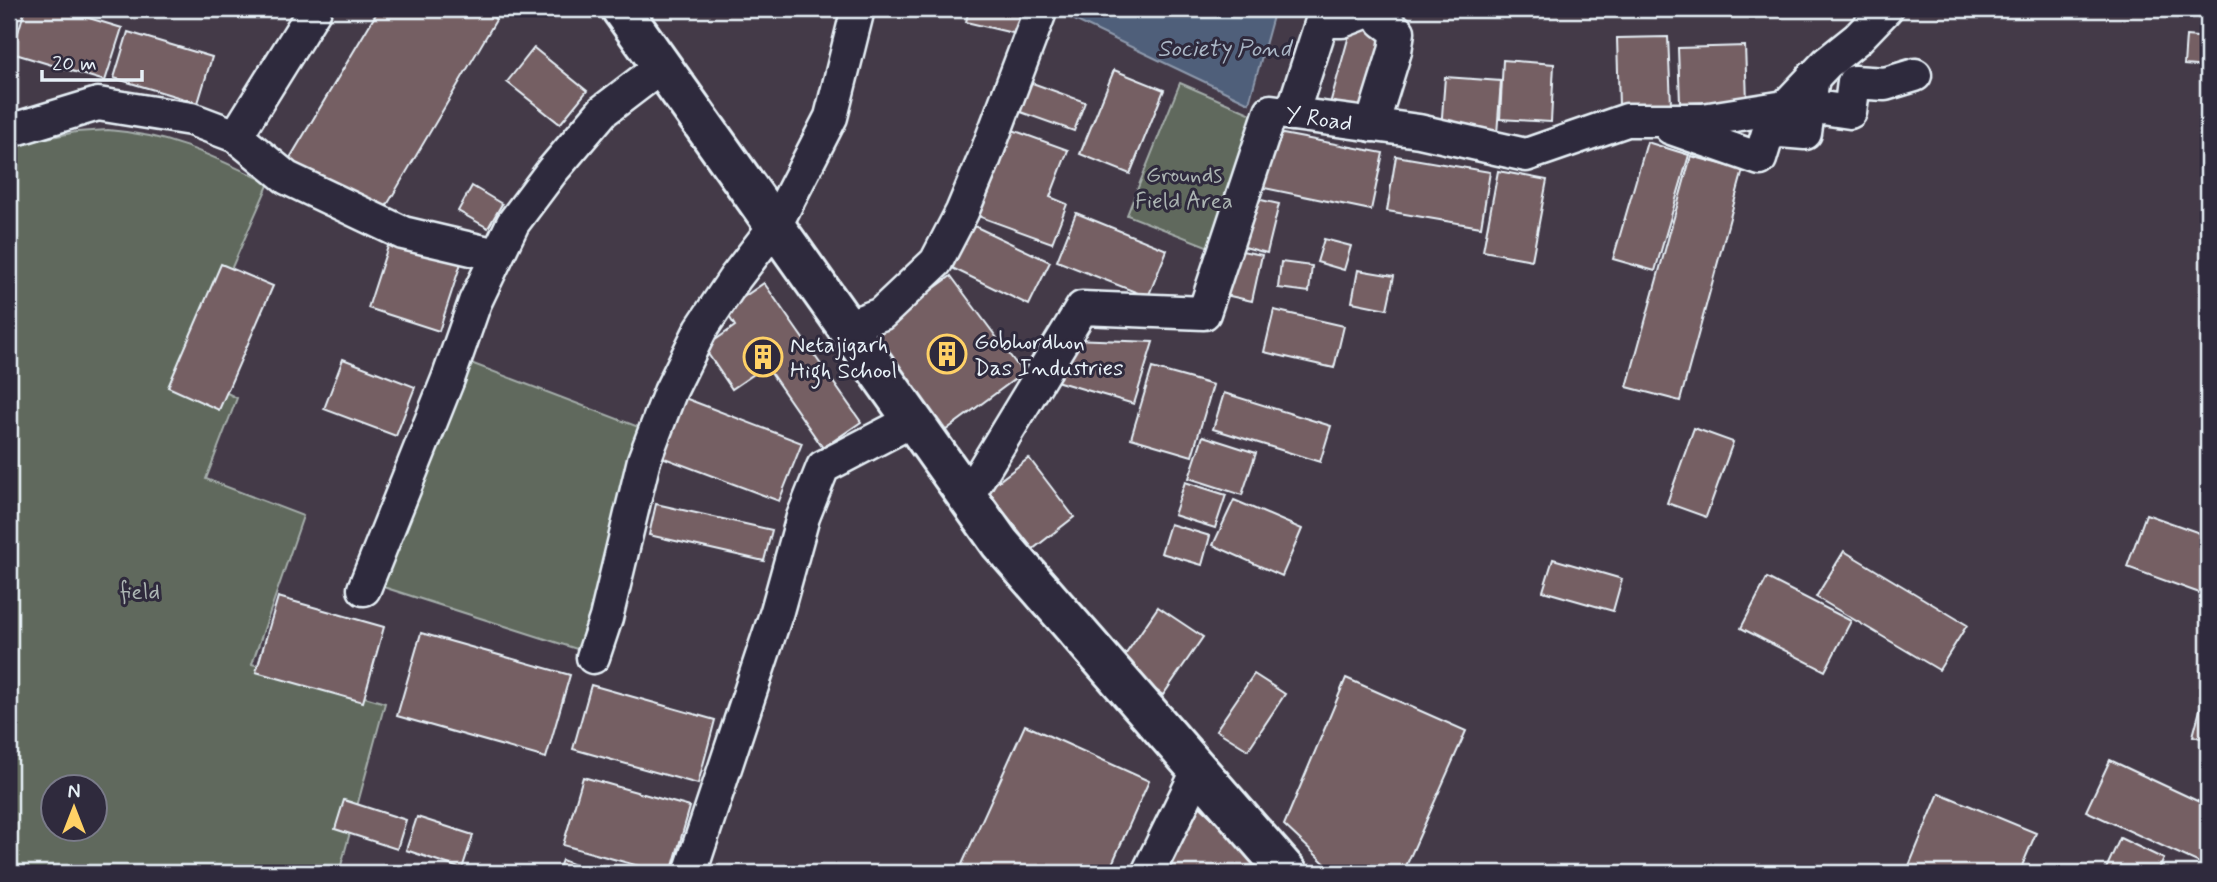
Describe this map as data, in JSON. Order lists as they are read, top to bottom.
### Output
{
  "streets": {
    "street": ["Y Road"]
  },
  "water": ["Society Pond"],
  "parks": ["Grounds Field Area", "field"],
  "places": {
    "building": ["Gobhordhon Das Industries", "Netajigarh High School"]
  },
  "scale_bar": "20 m",
  "north": "top"
}
